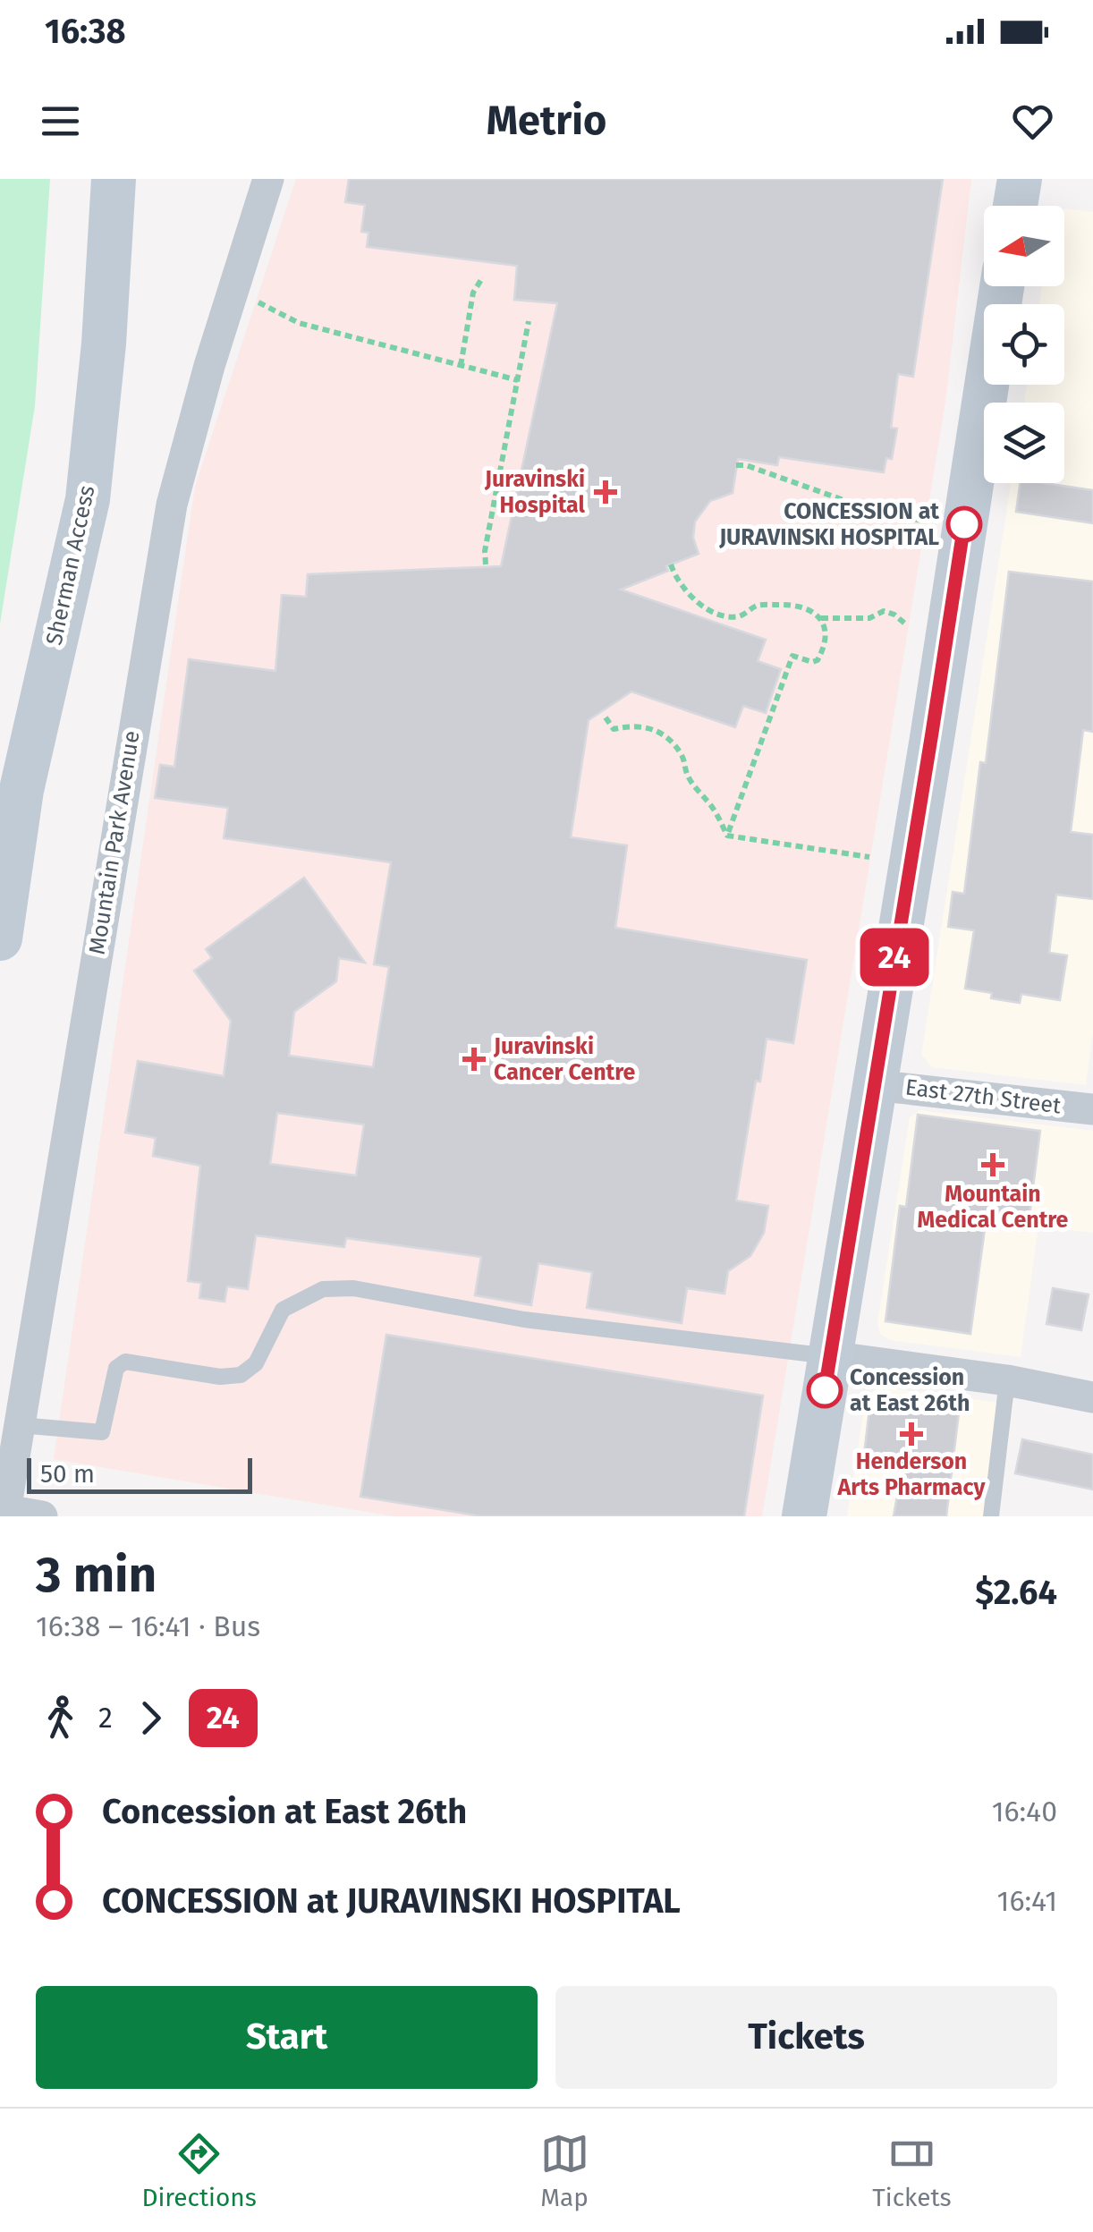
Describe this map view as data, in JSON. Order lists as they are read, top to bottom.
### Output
{
  "streets": {
    "main road": ["Sherman Access"],
    "street": ["Mountain Park Avenue", "East 27th Street"]
  },
  "places": {
    "health": [
      "Juravinski Hospital",
      "Juravinski Cancer Centre",
      "Mountain Medical Centre",
      "Henderson Arts Pharmacy"
    ],
    "other": ["CONCESSION at JURAVINSKI HOSPITAL", "Concession at East 26th"]
  },
  "lines": ["bus line 24"],
  "scale_bar": "50 m",
  "north": "left",
  "page": {
    "status": "16:38",
    "header": "Metrio",
    "on_map": "24",
    "scale": "50 m",
    "heading": ["3 min", "16:38 – 16:41 · Bus", "$2.64"],
    "legs": ["2", "24"],
    "list": [
      {
        "name": "Concession at East 26th",
        "value": "16:40"
      },
      {
        "name": "CONCESSION at JURAVINSKI HOSPITAL",
        "value": "16:41"
      }
    ],
    "buttons": ["Start", "Tickets"],
    "tabs": ["Directions", "Map", "Tickets"]
  }
}
